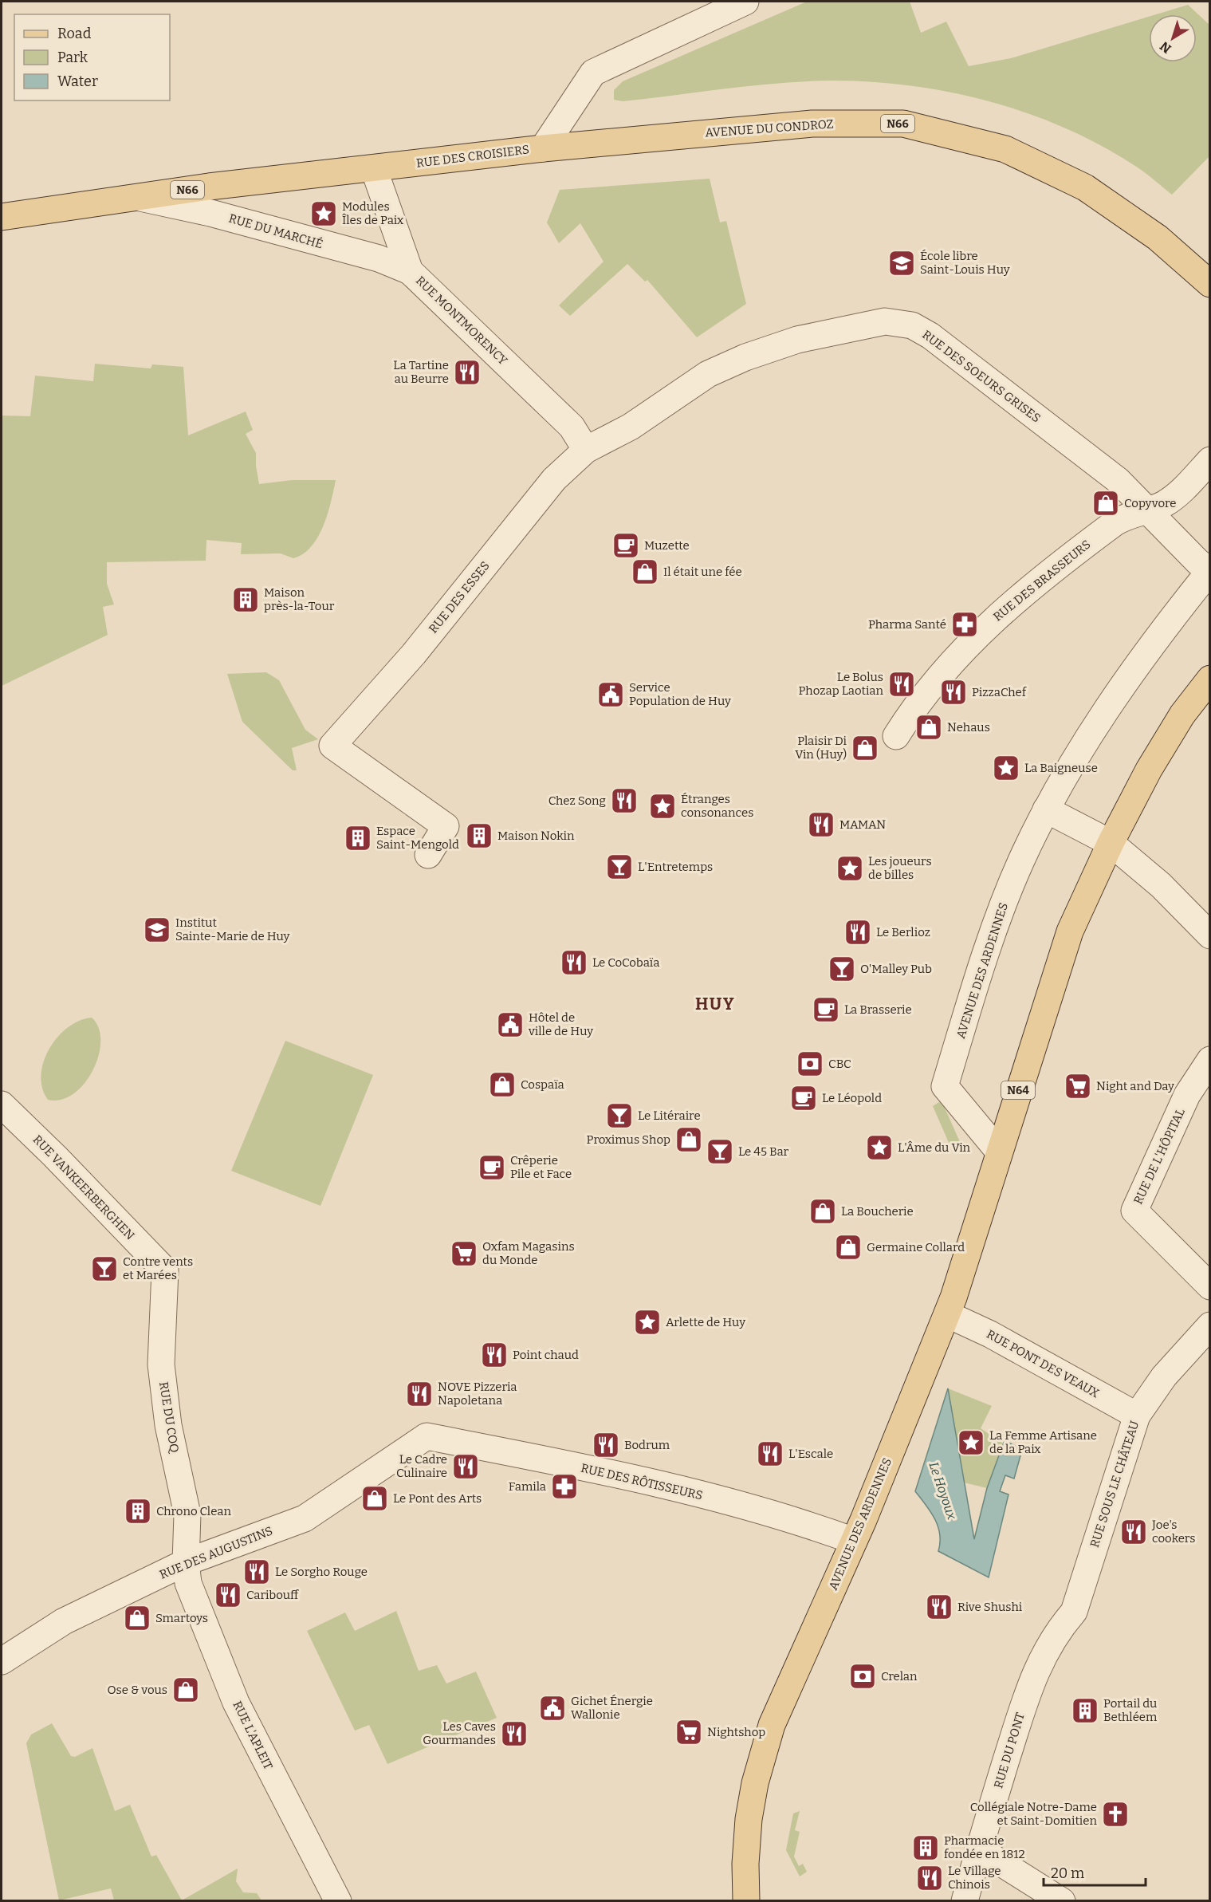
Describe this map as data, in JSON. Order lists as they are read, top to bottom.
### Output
{
  "streets": {
    "main road": [
      "N66",
      "AVENUE DU CONDROZ",
      "RUE DES CROISIERS",
      "RUE DU MARCHÉ",
      "AVENUE DES ARDENNES",
      "N64"
    ],
    "street": [
      "RUE MONTMORENCY",
      "RUE DES SOEURS GRISES",
      "RUE DES BRASSEURS",
      "RUE DES ESSES",
      "RUE DE L'HÔPITAL",
      "RUE VANKEERBERGHEN",
      "RUE PONT DES VEAUX",
      "RUE DU COQ",
      "RUE DES RÔTISSEURS",
      "RUE SOUS LE CHÂTEAU",
      "RUE DES AUGUSTINS",
      "RUE L'APLEIT",
      "RUE DU PONT"
    ]
  },
  "crossings": [
    ["AVENUE DU CONDROZ", "RUE DES CROISIERS"],
    ["RUE DES CROISIERS", "RUE DU MARCHÉ"],
    ["RUE DES CROISIERS", "RUE MONTMORENCY"],
    ["RUE DU MARCHÉ", "RUE MONTMORENCY"],
    ["RUE MONTMORENCY", "RUE DES SOEURS GRISES"],
    ["RUE MONTMORENCY", "RUE DES ESSES"],
    ["RUE DES SOEURS GRISES", "RUE DES BRASSEURS"],
    ["RUE DES SOEURS GRISES", "RUE DES ESSES"],
    ["RUE DES SOEURS GRISES", "AVENUE DES ARDENNES"],
    ["AVENUE DES ARDENNES", "RUE PONT DES VEAUX"],
    ["AVENUE DES ARDENNES", "RUE DES RÔTISSEURS"],
    ["RUE VANKEERBERGHEN", "RUE DU COQ"],
    ["RUE PONT DES VEAUX", "RUE SOUS LE CHÂTEAU"],
    ["RUE DU COQ", "RUE DES AUGUSTINS"],
    ["RUE DU COQ", "RUE L'APLEIT"],
    ["RUE DES RÔTISSEURS", "RUE DES AUGUSTINS"],
    ["RUE SOUS LE CHÂTEAU", "RUE DU PONT"],
    ["RUE DES AUGUSTINS", "RUE L'APLEIT"]
  ],
  "districts": ["HUY"],
  "water": ["Le Hoyoux"],
  "places": {
    "place": [
      "Modules Îles de Paix",
      "La Baigneuse",
      "Étranges consonances",
      "Les joueurs de billes",
      "L'Âme du Vin",
      "Arlette de Huy",
      "La Femme Artisane de la Paix"
    ],
    "school or university": ["École libre Saint-Louis Huy", "Institut Sainte-Marie de Huy"],
    "restaurant": [
      "La Tartine au Beurre",
      "Le Bolus Phozap Laotian",
      "PizzaChef",
      "Chez Song",
      "MAMAN",
      "Le Berlioz",
      "Le CoCobaïa",
      "Point chaud",
      "NOVE Pizzeria Napoletana",
      "Bodrum",
      "L'Escale",
      "Le Cadre Culinaire",
      "Joe's cookers",
      "Le Sorgho Rouge",
      "Caribouff",
      "Rive Shushi",
      "Les Caves Gourmandes",
      "Le Village Chinois"
    ],
    "shop": [
      "Copyvore",
      "Il était une fée",
      "Nehaus",
      "Plaisir Di Vin (Huy)",
      "Cospaïa",
      "Proximus Shop",
      "La Boucherie",
      "Germaine Collard",
      "Le Pont des Arts",
      "Smartoys",
      "Ose & vous"
    ],
    "cafe": [
      "Muzette",
      "La Brasserie",
      "Le Léopold",
      "Crêperie Pile et Face"
    ],
    "building": [
      "Maison près-la-Tour",
      "Maison Nokin",
      "Espace Saint-Mengold",
      "Chrono Clean",
      "Portail du Bethléem",
      "Pharmacie fondée en 1812"
    ],
    "pharmacy": ["Pharma Santé", "Famila"],
    "public building": ["Service Population de Huy", "Hôtel de ville de Huy", "Gichet Énergie Wallonie"],
    "bar": [
      "L'Entretemps",
      "O'Malley Pub",
      "Le Litéraire",
      "Le 45 Bar",
      "Contre vents et Marées"
    ],
    "bank": ["CBC", "Crelan"],
    "supermarket": ["Night and Day", "Oxfam Magasins du Monde", "Nightshop"],
    "church": ["Collégiale Notre-Dame et Saint-Domitien"]
  },
  "legend": ["Road", "Park", "Water"],
  "scale_bar": "20 m",
  "north": "bottom left"
}
